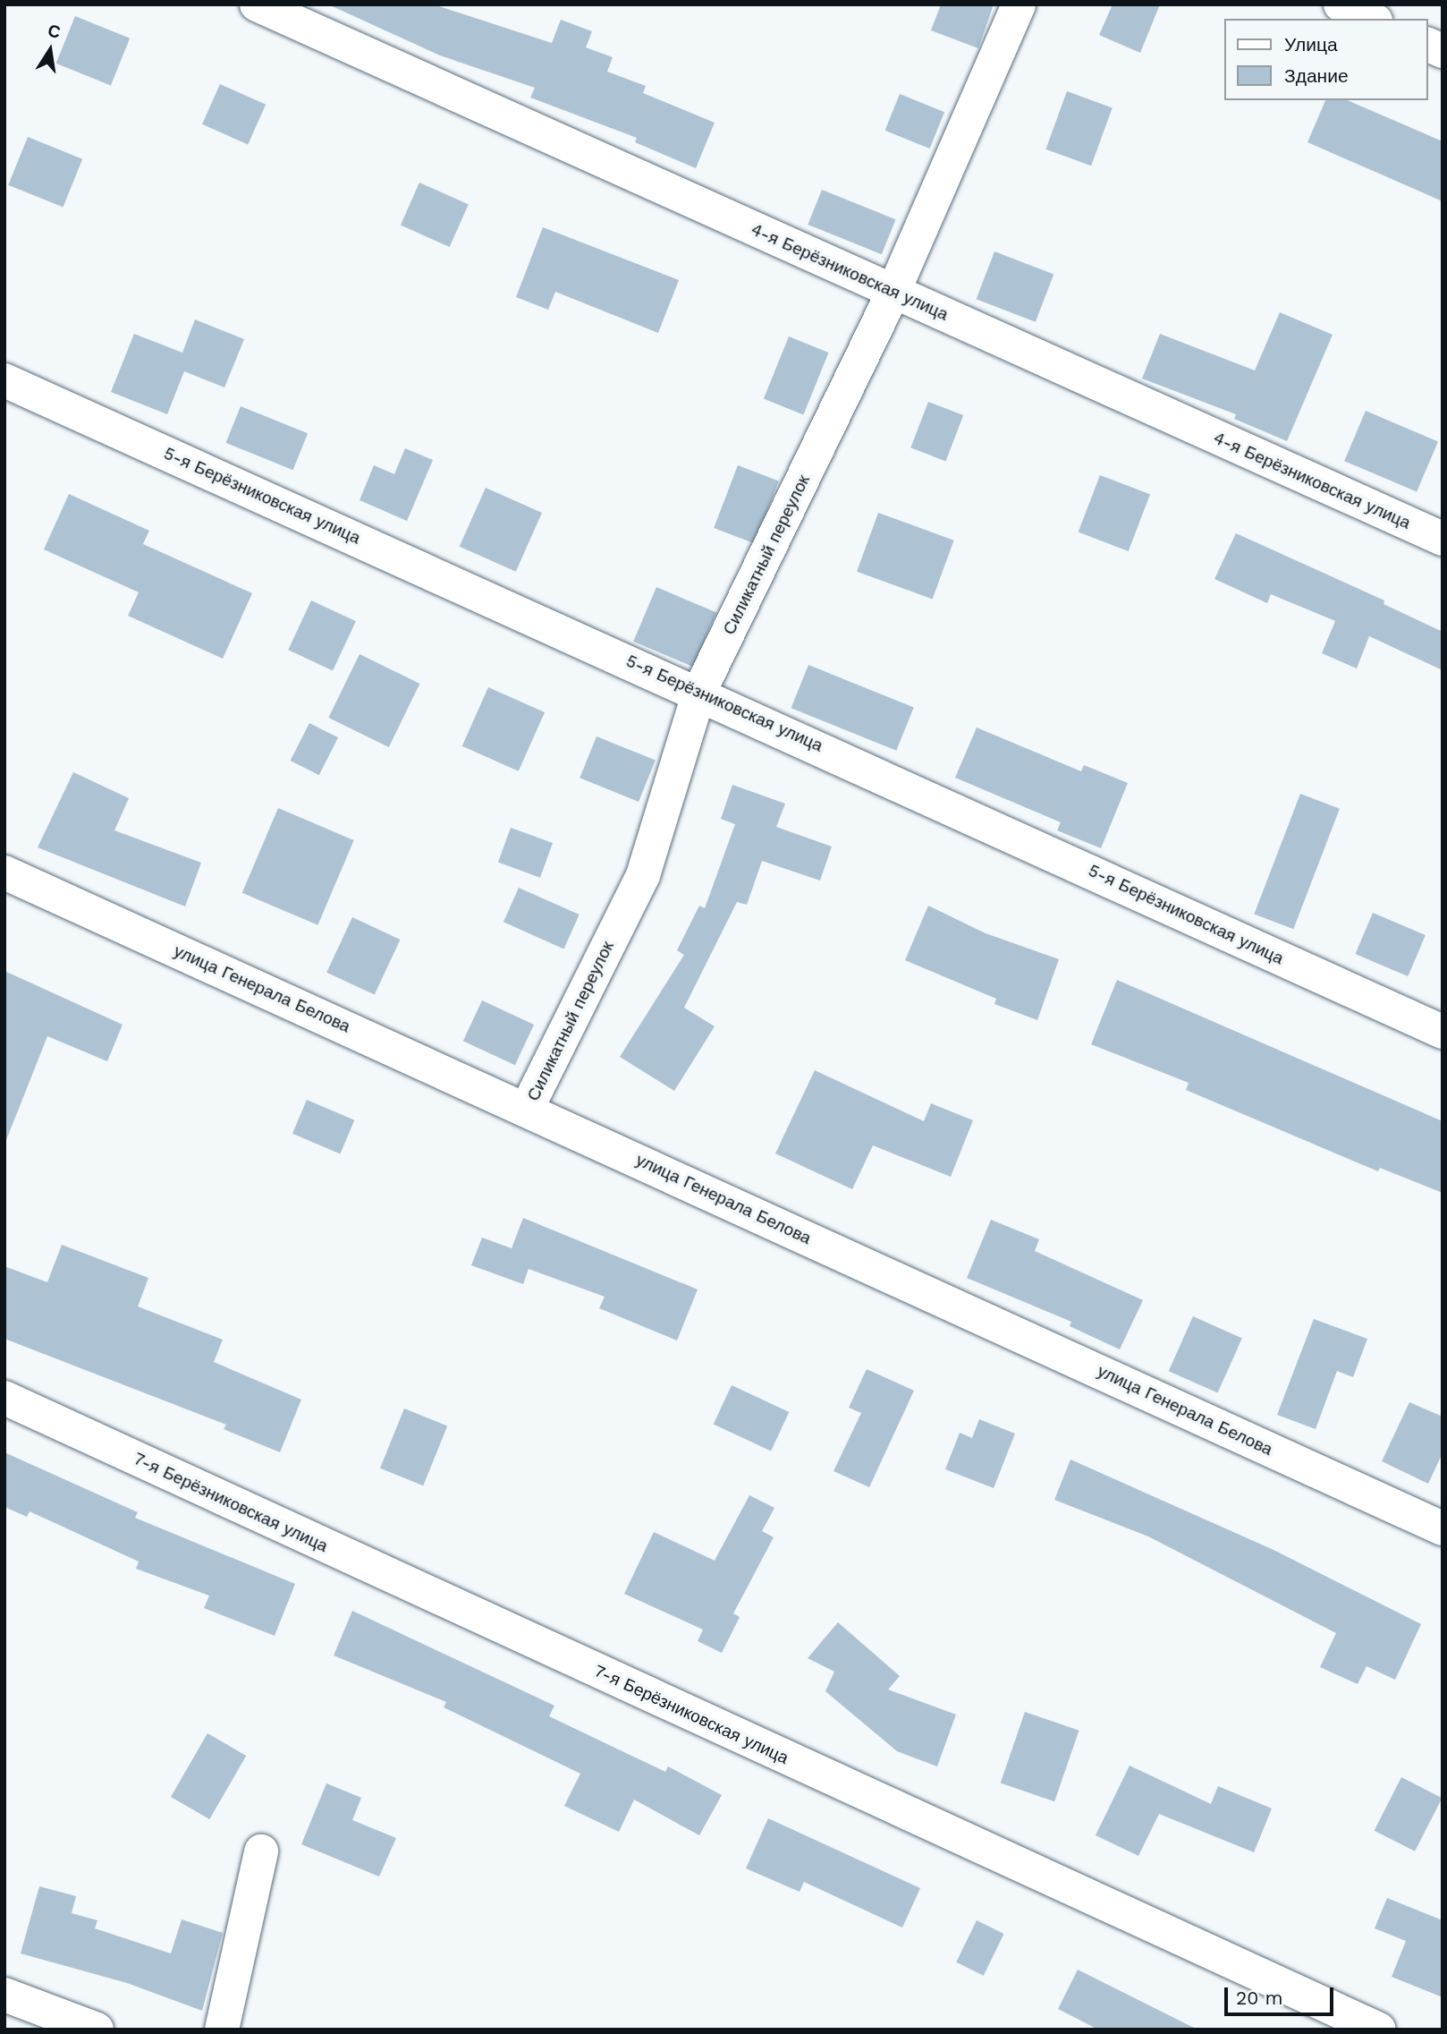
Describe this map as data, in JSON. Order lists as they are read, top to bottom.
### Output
{
  "streets": {
    "street": [
      "4-я Берёзниковская улица",
      "5-я Берёзниковская улица",
      "Силикатный переулок",
      "улица Генерала Белова",
      "7-я Берёзниковская улица"
    ]
  },
  "crossings": [
    ["4-я Берёзниковская улица", "Силикатный переулок"],
    ["5-я Берёзниковская улица", "Силикатный переулок"],
    ["Силикатный переулок", "улица Генерала Белова"]
  ],
  "legend": ["Улица", "Здание"],
  "scale_bar": "20 m",
  "north": "top"
}
